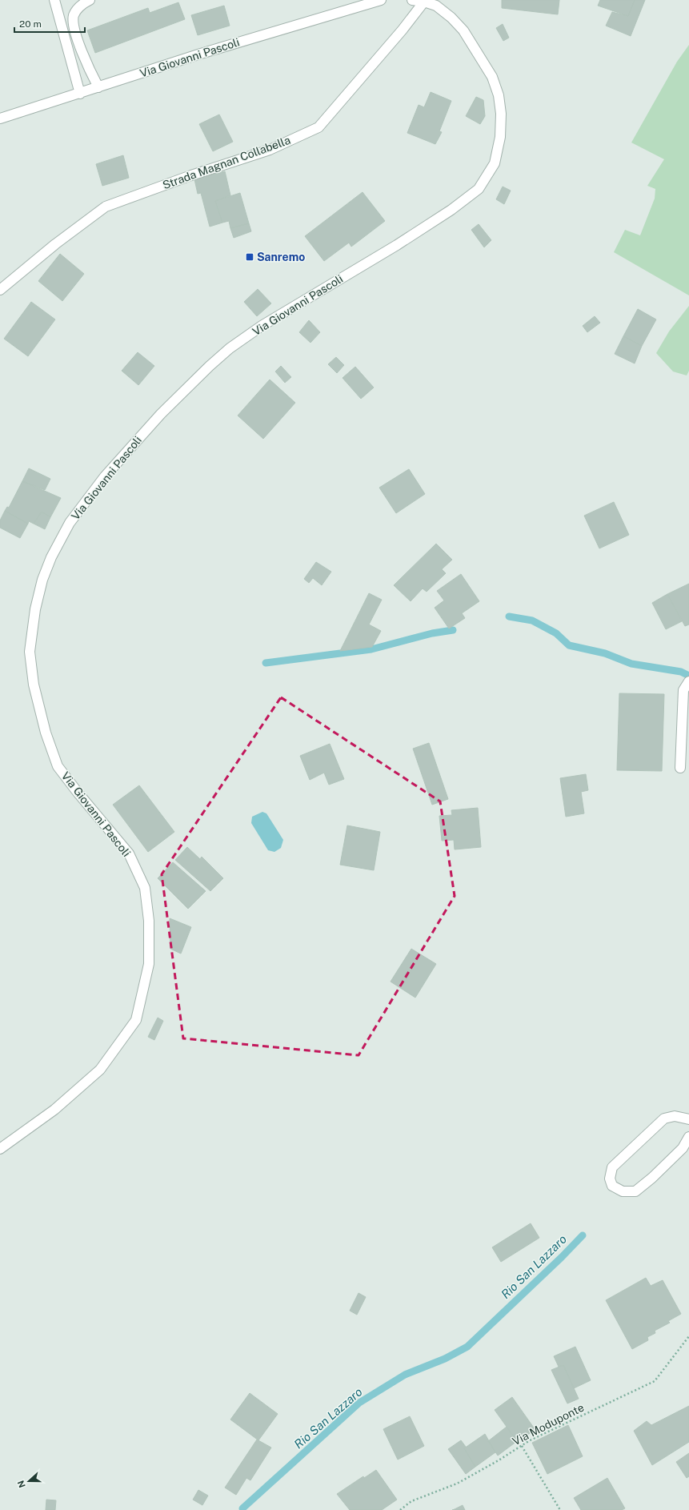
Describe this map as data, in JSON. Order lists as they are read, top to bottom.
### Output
{
  "streets": {
    "street": ["Via Giovanni Pascoli", "Strada Magnan Collabella"],
    "path": ["Via Moduponte"]
  },
  "crossings": [
    ["Via Giovanni Pascoli", "Strada Magnan Collabella"]
  ],
  "water": ["Rio San Lazzaro"],
  "places": {
    "transit": ["Sanremo"]
  },
  "scale_bar": "20 m",
  "north": "left"
}
